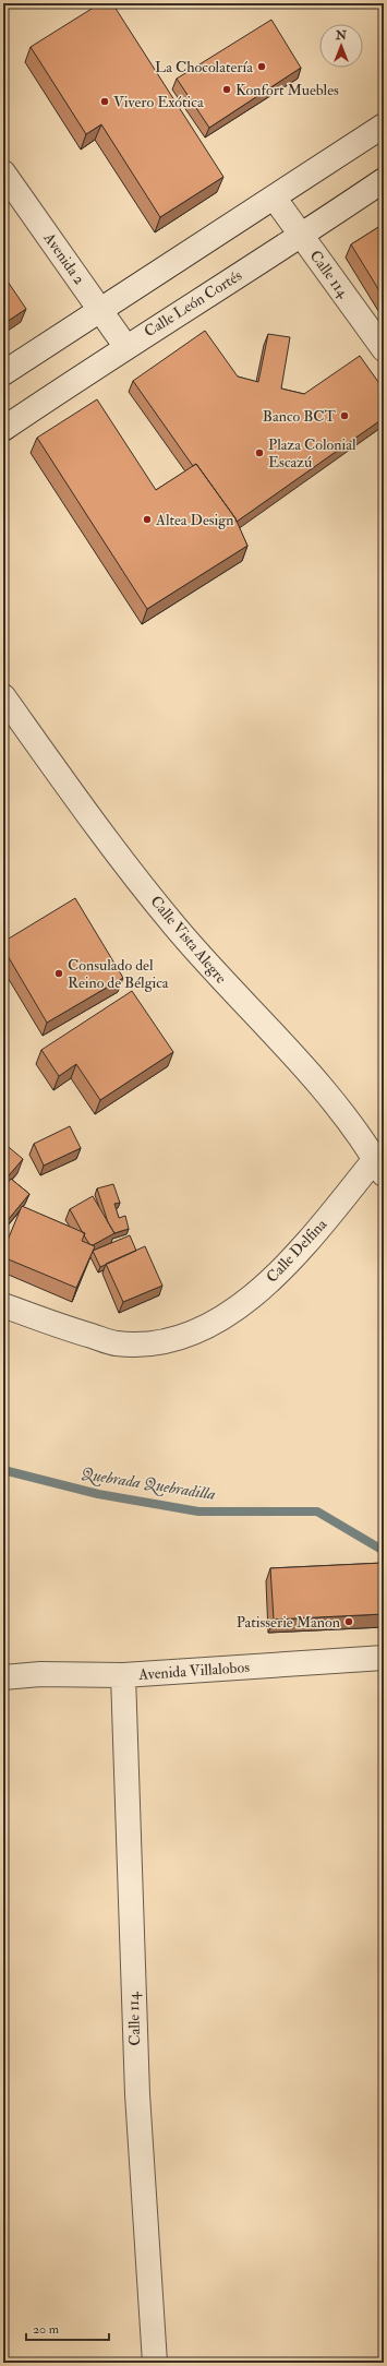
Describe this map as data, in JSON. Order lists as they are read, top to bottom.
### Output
{
  "streets": {
    "street": [
      "Avenida 2",
      "Calle 114",
      "Calle León Cortés",
      "Calle Vista Alegre",
      "Calle Delfina",
      "Avenida Villalobos"
    ]
  },
  "crossings": [
    ["Avenida 2", "Calle León Cortés"],
    ["Calle 114", "Calle León Cortés"],
    ["Calle 114", "Avenida Villalobos"],
    ["Calle Vista Alegre", "Calle Delfina"]
  ],
  "water": ["Quebrada Quebradilla"],
  "places": [
    "La Chocolatería",
    "Konfort Muebles",
    "Vivero Exótica",
    "Banco BCT",
    "Plaza Colonial Escazú",
    "Altea Design",
    "Consulado del Reino de Bélgica",
    "Patisserie Manon"
  ],
  "scale_bar": "20 m",
  "north": "top"
}
